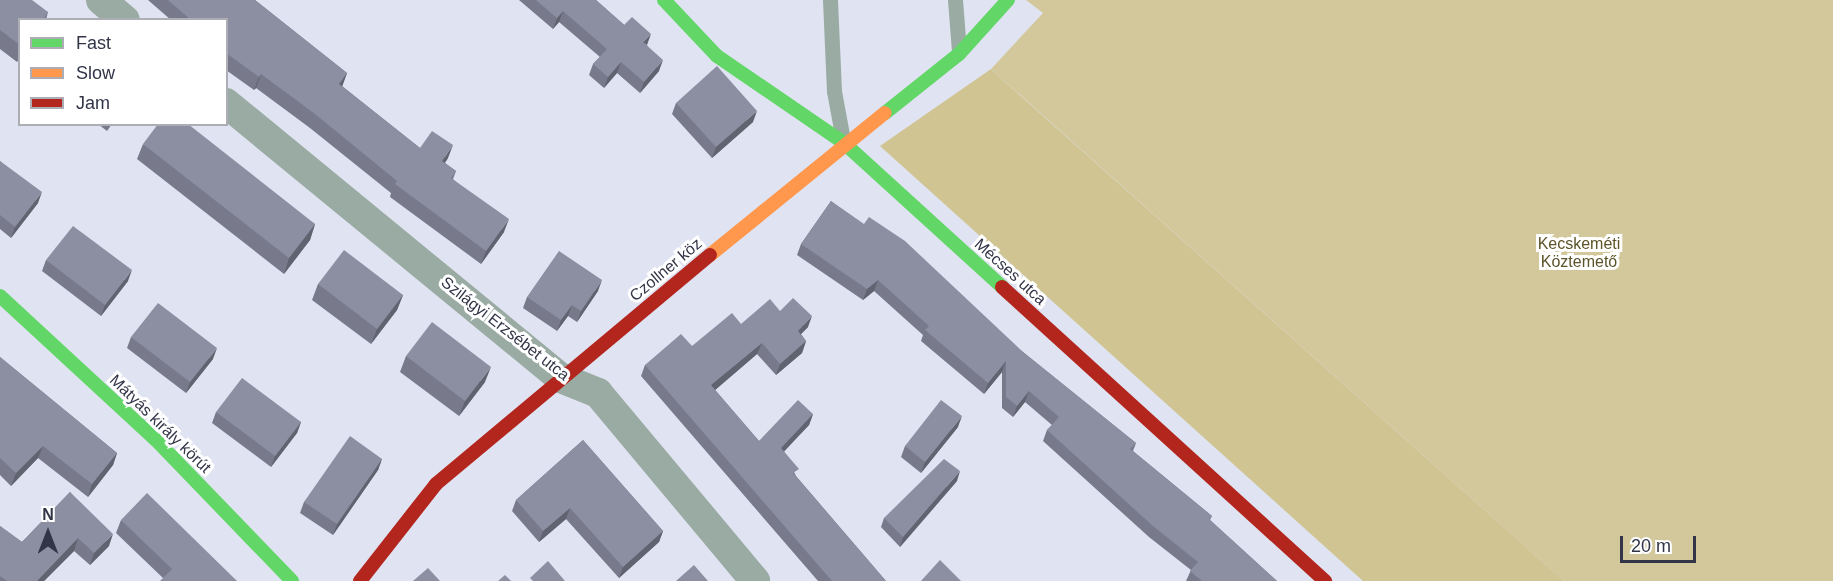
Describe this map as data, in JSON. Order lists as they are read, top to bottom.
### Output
{
  "streets": {
    "street": [
      "Czollner köz",
      "Mécses utca",
      "Szilágyi Erzsébet utca",
      "Mátyás király körút"
    ]
  },
  "crossings": [
    ["Czollner köz", "Mécses utca"],
    ["Czollner köz", "Szilágyi Erzsébet utca"]
  ],
  "parks": ["Kecskeméti Köztemető"],
  "legend": ["Fast", "Slow", "Jam"],
  "scale_bar": "20 m",
  "north": "top"
}
